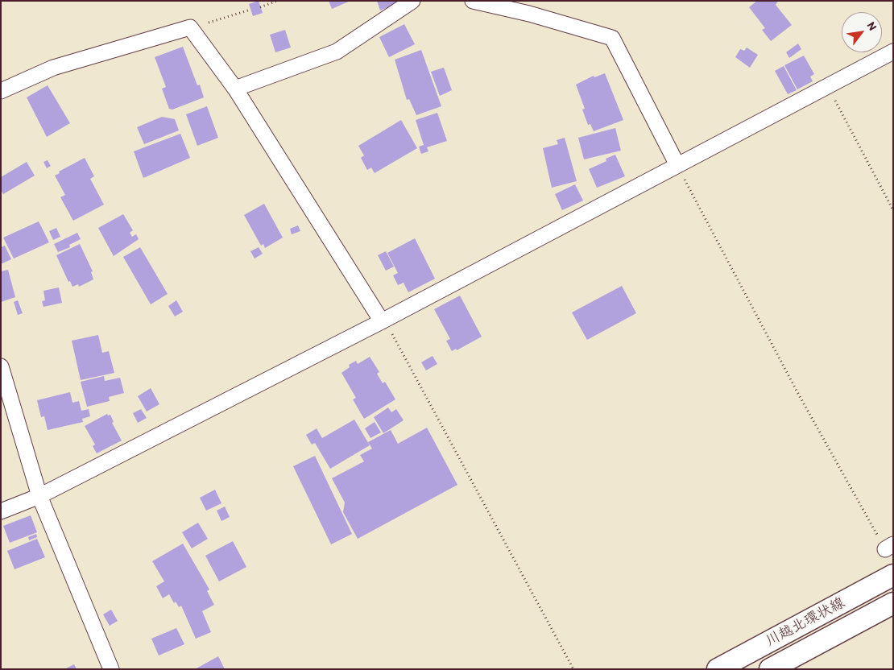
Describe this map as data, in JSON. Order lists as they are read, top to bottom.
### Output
{
  "streets": {
    "main road": ["川越北環状線"]
  },
  "north": "top right"
}
